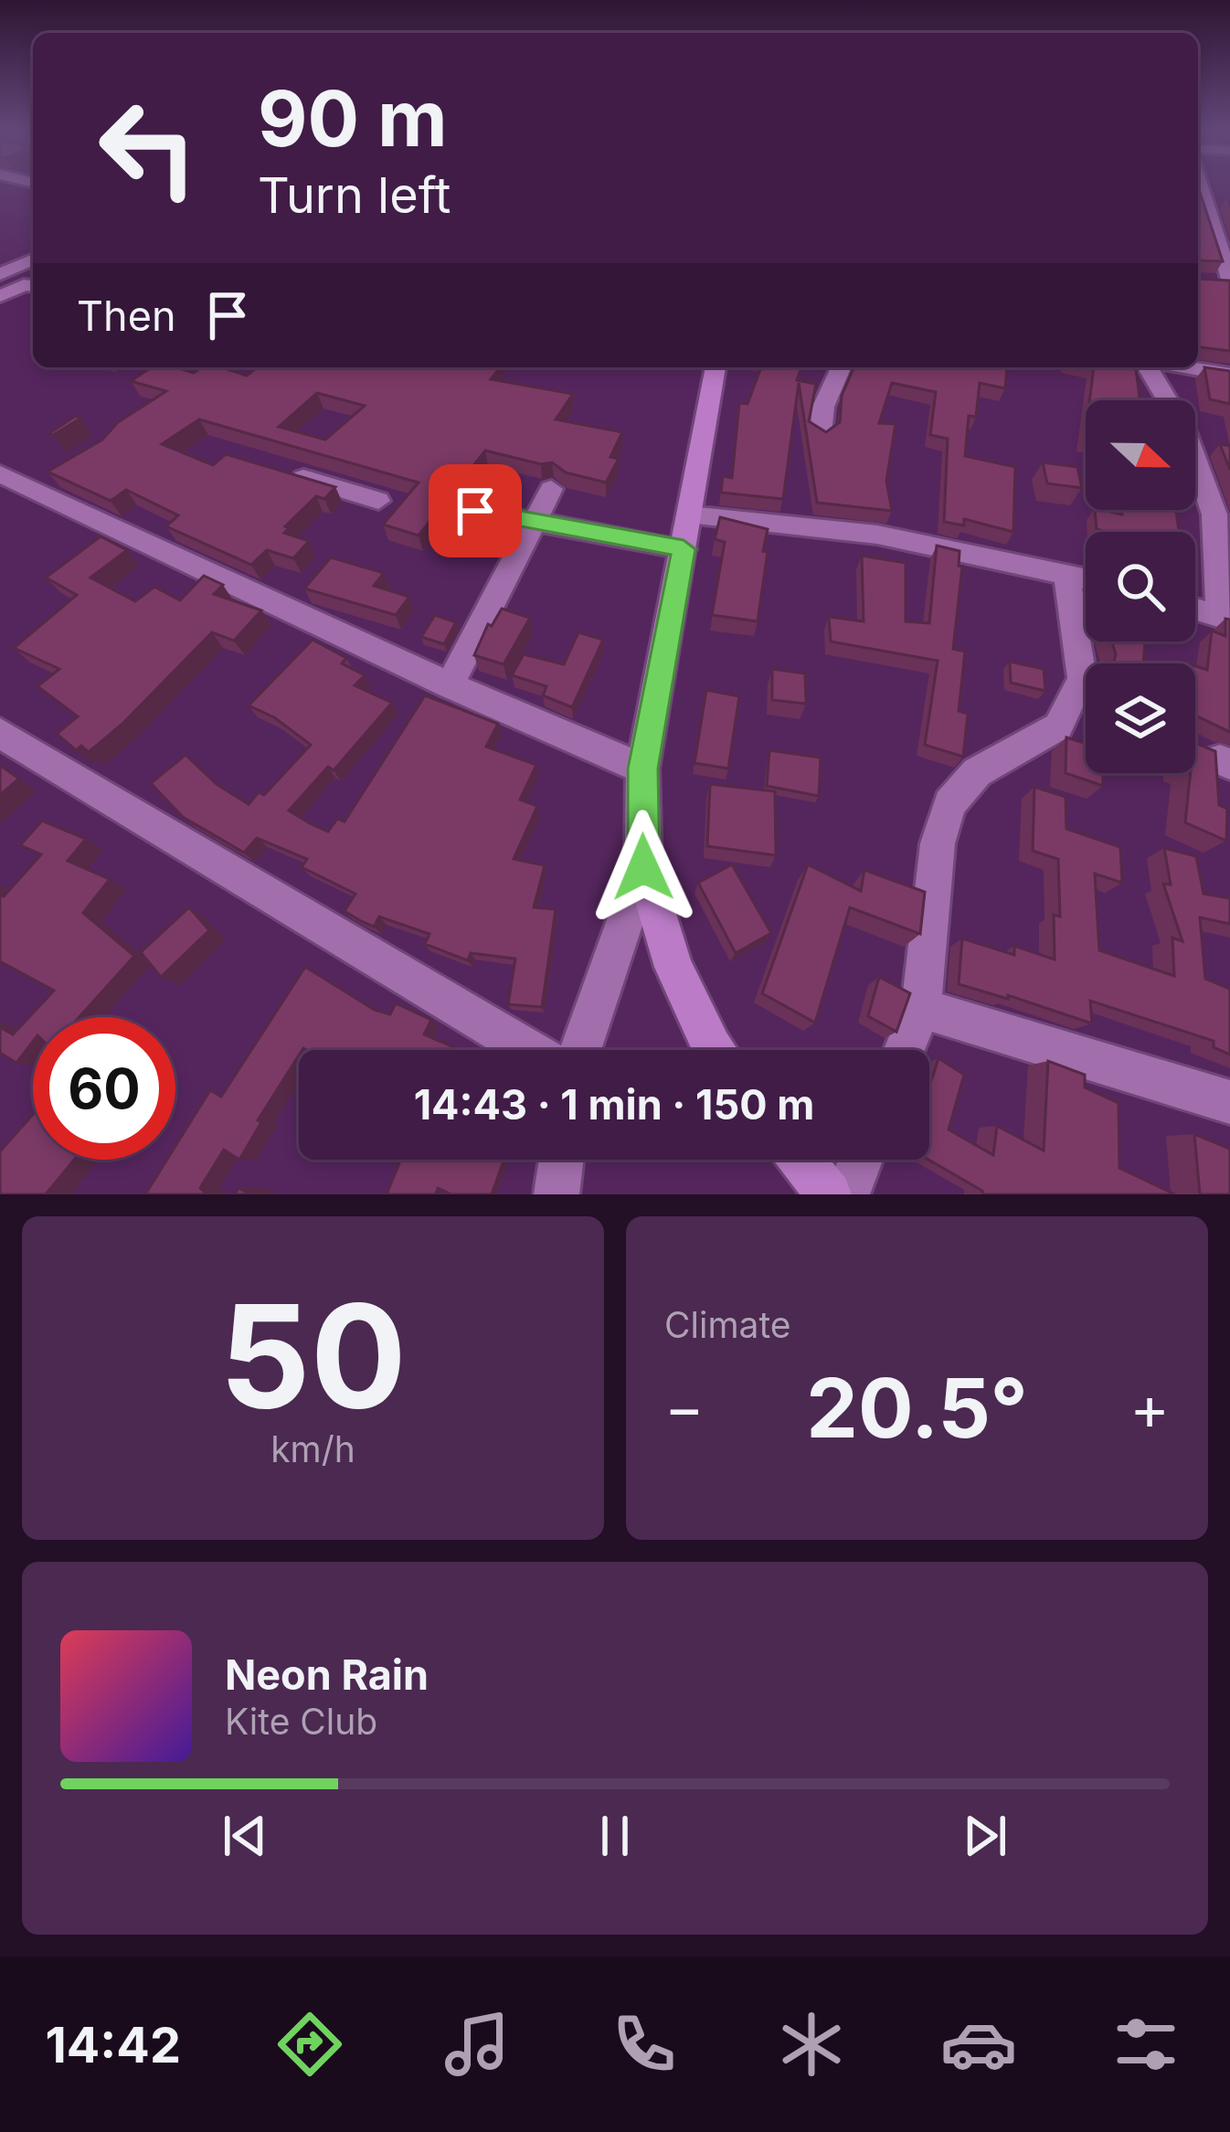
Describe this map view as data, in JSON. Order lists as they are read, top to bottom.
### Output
{
  "north": "right",
  "page": {
    "turn": ["90 m", "Turn left"],
    "then": "Then",
    "limit": "60",
    "trip": "14:43 · 1 min · 150 m",
    "tile": [
      ["50", "km/h"],
      "Climate"
    ],
    "heat": ["−", "20.5°", "+"],
    "song": ["Neon Rain", "Kite Club"],
    "tabs": "14:42"
  }
}
